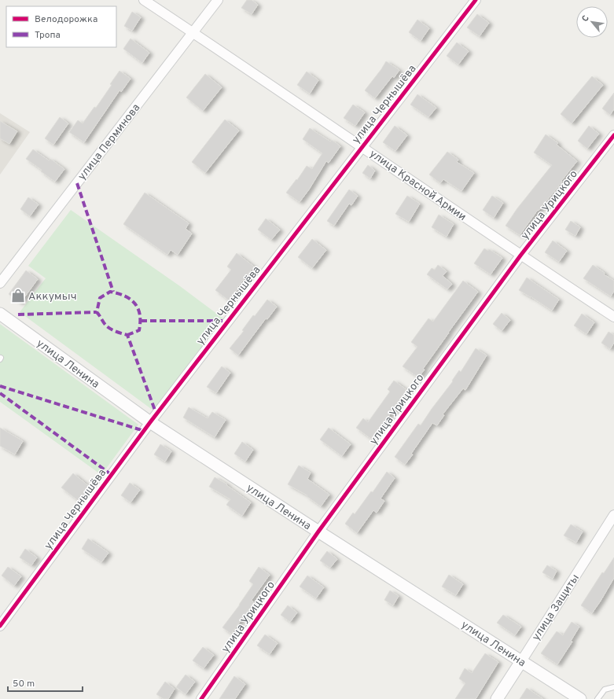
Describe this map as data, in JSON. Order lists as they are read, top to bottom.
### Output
{
  "streets": {
    "street": [
      "улица Чернышёва",
      "улица Перминова",
      "улица Красной Армии",
      "улица Урицкого",
      "улица Ленина",
      "улица Защиты"
    ]
  },
  "crossings": [
    ["улица Чернышёва", "улица Красной Армии"],
    ["улица Чернышёва", "улица Ленина"],
    ["улица Перминова", "улица Красной Армии"],
    ["улица Красной Армии", "улица Урицкого"],
    ["улица Урицкого", "улица Ленина"],
    ["улица Ленина", "улица Защиты"]
  ],
  "places": {
    "shop": ["Аккумыч"]
  },
  "legend": ["Велодорожка", "Тропа"],
  "scale_bar": "50 m",
  "north": "top left"
}
